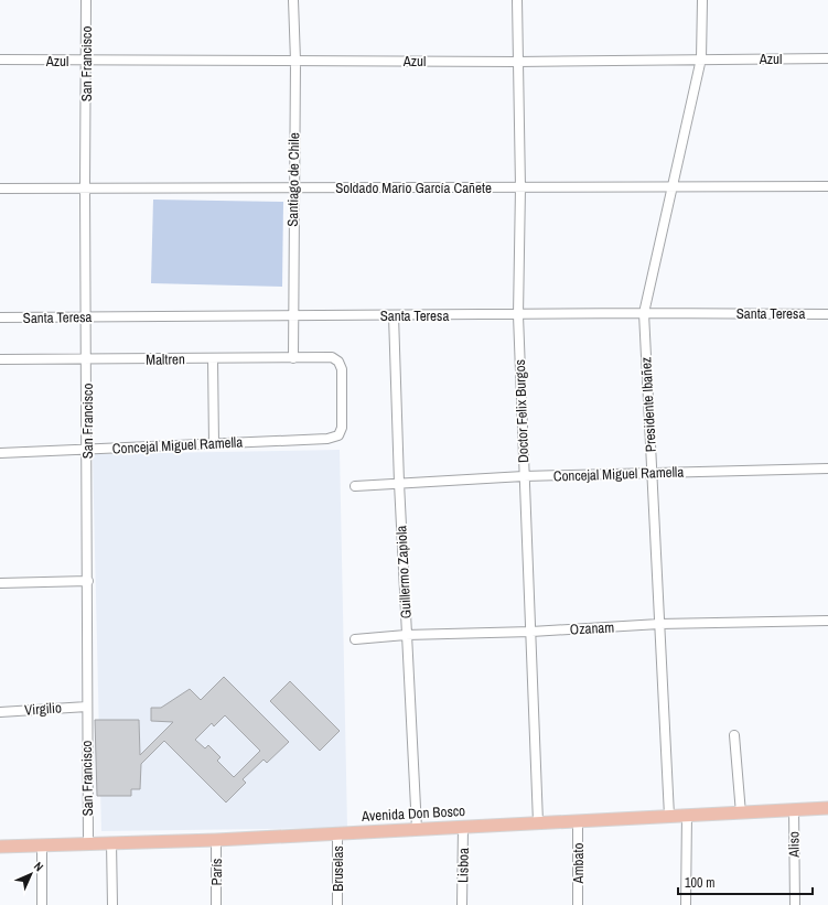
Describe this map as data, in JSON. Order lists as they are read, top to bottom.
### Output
{
  "streets": {
    "main road": ["Avenida Don Bosco"],
    "street": [
      "Azul",
      "San Francisco",
      "Santiago de Chile",
      "Soldado Mario García Cañete",
      "Santa Teresa",
      "Maltren",
      "Presidente Ibañez",
      "Doctor Felix Burgos",
      "Concejal Miguel Ramella",
      "Guillermo Zapiola",
      "Ozanam",
      "Virgilio",
      "Aliso",
      "Ambato",
      "Lisboa",
      "Bruselas",
      "París"
    ]
  },
  "crossings": [
    ["Azul", "San Francisco"],
    ["Azul", "Santiago de Chile"],
    ["Azul", "Presidente Ibañez"],
    ["Azul", "Doctor Felix Burgos"],
    ["San Francisco", "Soldado Mario García Cañete"],
    ["San Francisco", "Santa Teresa"],
    ["San Francisco", "Maltren"],
    ["San Francisco", "Concejal Miguel Ramella"],
    ["San Francisco", "Virgilio"],
    ["San Francisco", "Avenida Don Bosco"],
    ["Santiago de Chile", "Soldado Mario García Cañete"],
    ["Santiago de Chile", "Santa Teresa"],
    ["Santiago de Chile", "Maltren"],
    ["Soldado Mario García Cañete", "Presidente Ibañez"],
    ["Soldado Mario García Cañete", "Doctor Felix Burgos"],
    ["Santa Teresa", "Presidente Ibañez"],
    ["Santa Teresa", "Doctor Felix Burgos"],
    ["Santa Teresa", "Guillermo Zapiola"],
    ["Maltren", "Concejal Miguel Ramella"],
    ["Presidente Ibañez", "Concejal Miguel Ramella"],
    ["Presidente Ibañez", "Ozanam"],
    ["Presidente Ibañez", "Avenida Don Bosco"],
    ["Doctor Felix Burgos", "Concejal Miguel Ramella"],
    ["Doctor Felix Burgos", "Ozanam"],
    ["Doctor Felix Burgos", "Avenida Don Bosco"],
    ["Concejal Miguel Ramella", "Guillermo Zapiola"],
    ["Guillermo Zapiola", "Ozanam"],
    ["Guillermo Zapiola", "Avenida Don Bosco"],
    ["Avenida Don Bosco", "Aliso"],
    ["Avenida Don Bosco", "Ambato"],
    ["Avenida Don Bosco", "Lisboa"],
    ["Avenida Don Bosco", "Bruselas"],
    ["Avenida Don Bosco", "París"]
  ],
  "scale_bar": "100 m",
  "north": "top right"
}
